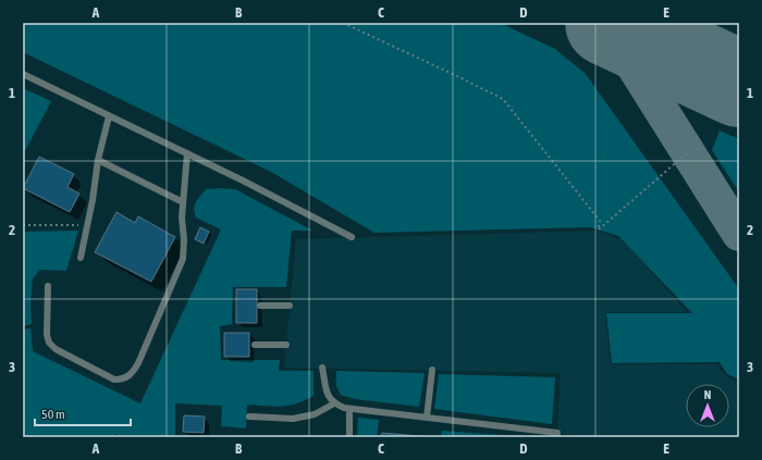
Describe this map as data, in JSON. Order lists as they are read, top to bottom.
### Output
{
  "scale_bar": "50 m",
  "north": "top",
  "grid": {
    "columns": [
      "A",
      "B",
      "C",
      "D",
      "E"
    ],
    "rows": ["1", "2", "3"]
  }
}
